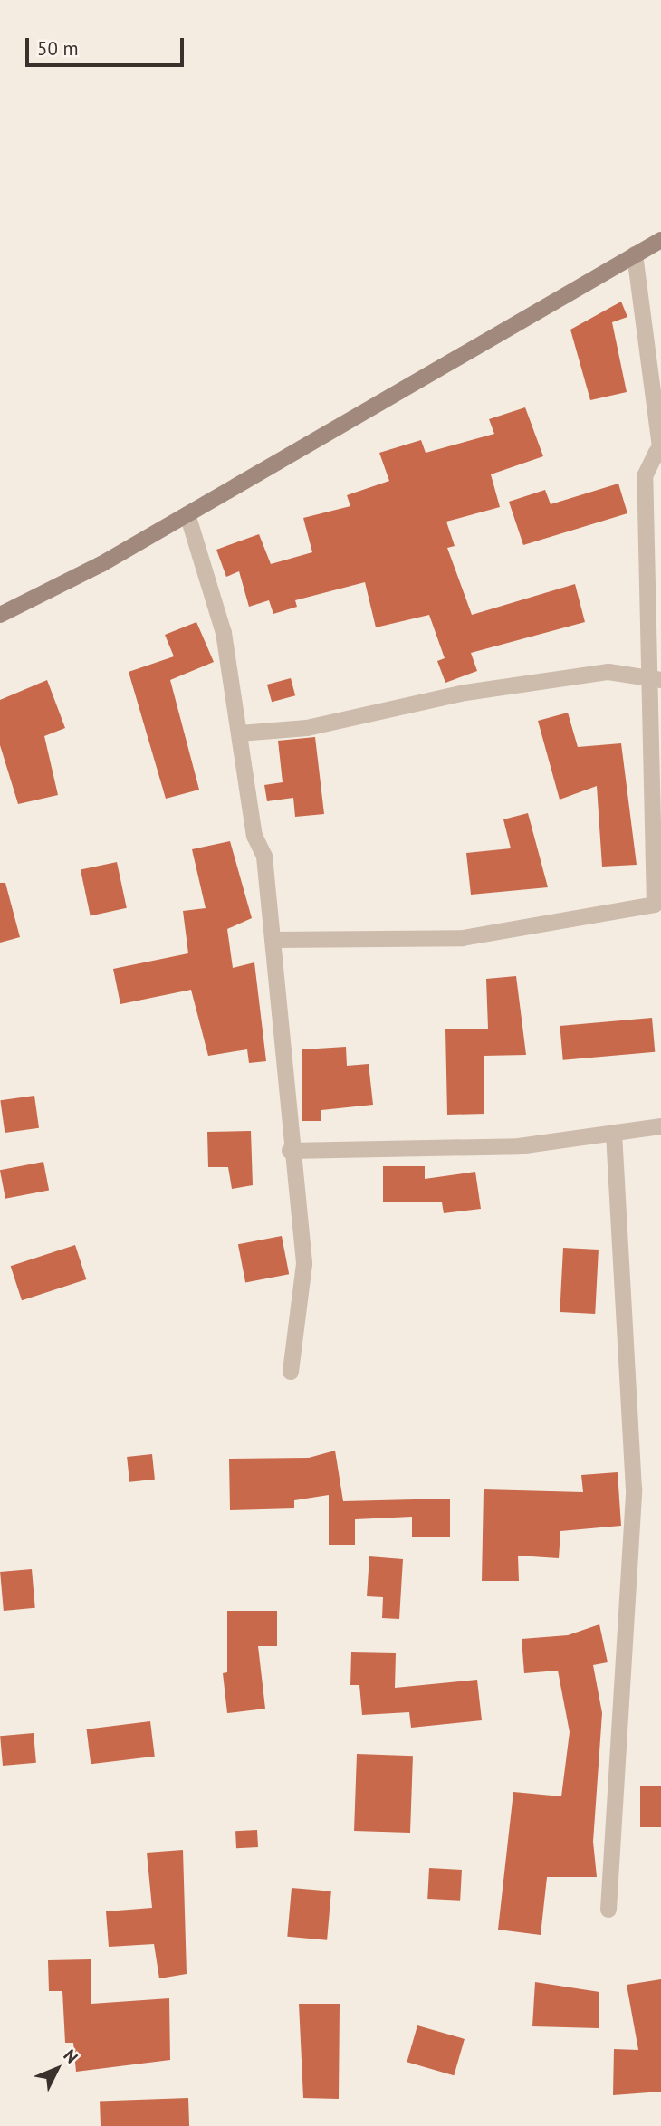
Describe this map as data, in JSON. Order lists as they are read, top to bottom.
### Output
{
  "scale_bar": "50 m",
  "north": "top right"
}
